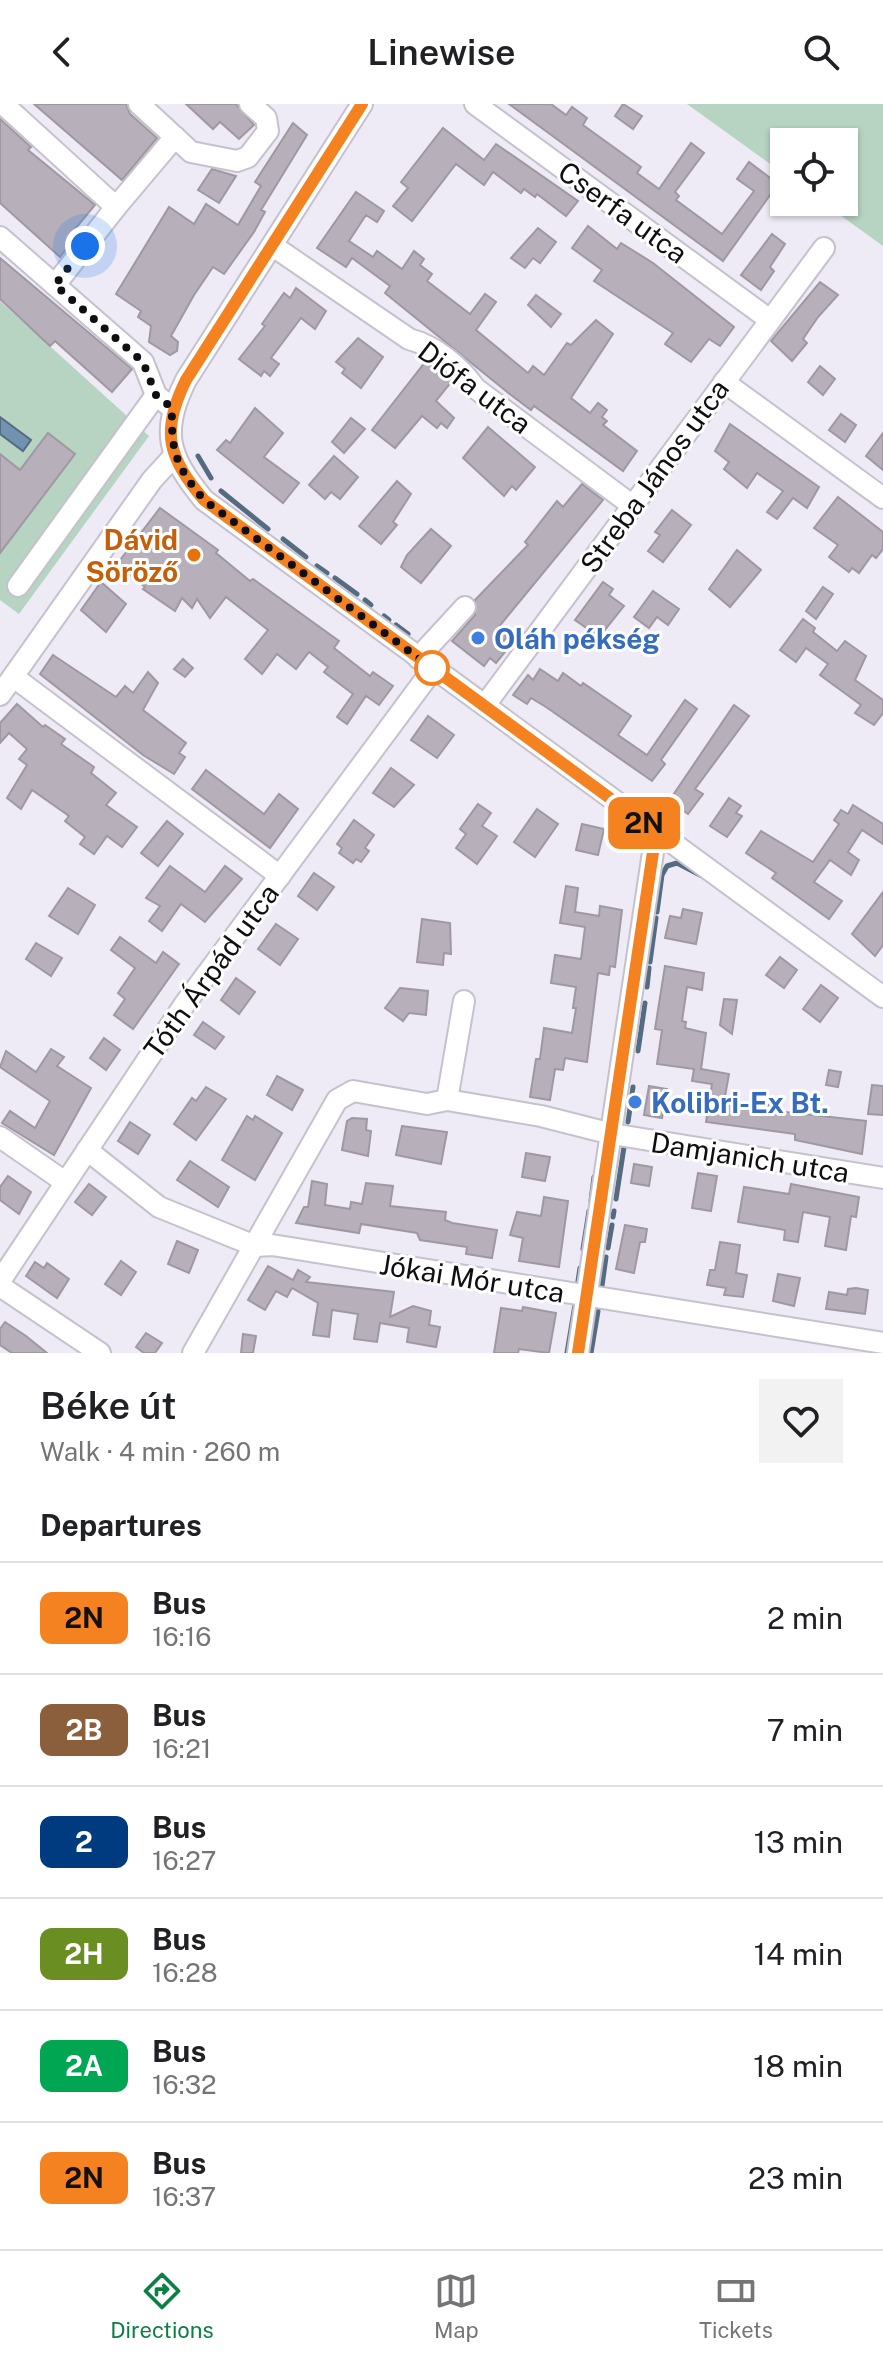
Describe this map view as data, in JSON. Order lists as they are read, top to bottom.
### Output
{
  "streets": {
    "street": [
      "Cserfa utca",
      "Diófa utca",
      "Streba János utca",
      "Tóth Árpád utca",
      "Damjanich utca",
      "Jókai Mór utca"
    ]
  },
  "crossings": [
    ["Cserfa utca", "Streba János utca"],
    ["Diófa utca", "Streba János utca"],
    ["Tóth Árpád utca", "Jókai Mór utca"],
    ["Damjanich utca", "Jókai Mór utca"]
  ],
  "places": ["Dávid Söröző", "Oláh pékség", "Kolibri-Ex Bt."],
  "lines": ["bus line 2N"],
  "page": {
    "header": "Linewise",
    "on_map": "2N",
    "heading": [
      ["Béke út", "Walk · 4 min · 260 m"],
      "Departures"
    ],
    "list": [
      {
        "mark": "2N",
        "name": "Bus",
        "note": "16:16",
        "value": "2 min"
      },
      {
        "mark": "2B",
        "name": "Bus",
        "note": "16:21",
        "value": "7 min"
      },
      {
        "mark": "2",
        "name": "Bus",
        "note": "16:27",
        "value": "13 min"
      },
      {
        "mark": "2H",
        "name": "Bus",
        "note": "16:28",
        "value": "14 min"
      },
      {
        "mark": "2A",
        "name": "Bus",
        "note": "16:32",
        "value": "18 min"
      },
      {
        "mark": "2N",
        "name": "Bus",
        "note": "16:37",
        "value": "23 min"
      }
    ],
    "tabs": ["Directions", "Map", "Tickets"]
  }
}
